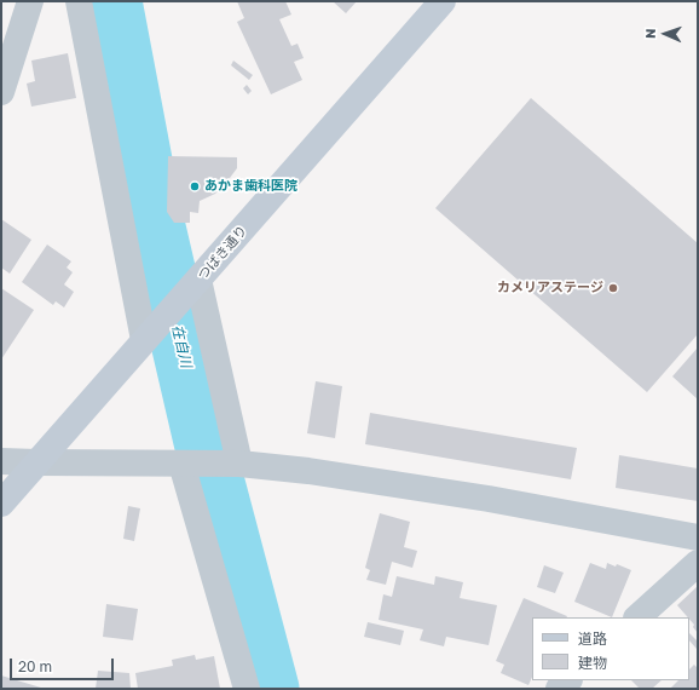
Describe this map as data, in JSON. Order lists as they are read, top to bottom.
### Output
{
  "streets": {
    "main road": ["つばき通り"]
  },
  "water": ["在自川"],
  "places": ["あかま歯科医院", "カメリアステージ"],
  "legend": ["道路", "建物"],
  "scale_bar": "20 m",
  "north": "left"
}
